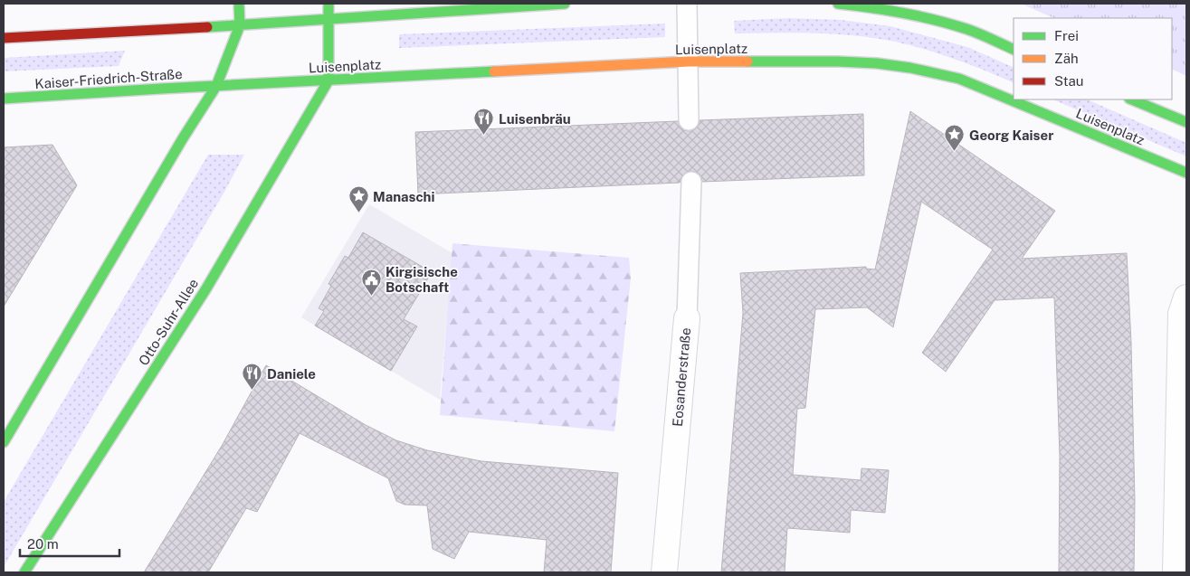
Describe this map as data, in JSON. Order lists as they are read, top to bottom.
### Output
{
  "streets": {
    "main road": ["Luisenplatz", "Kaiser-Friedrich-Straße", "Otto-Suhr-Allee"],
    "street": ["Eosanderstraße"]
  },
  "crossings": [
    ["Luisenplatz", "Kaiser-Friedrich-Straße"],
    ["Luisenplatz", "Otto-Suhr-Allee"]
  ],
  "places": {
    "restaurant": ["Luisenbräu", "Daniele"],
    "place": ["Georg Kaiser", "Manaschi"],
    "public building": ["Kirgisische Botschaft"]
  },
  "legend": ["Frei", "Zäh", "Stau"],
  "scale_bar": "20 m"
}
